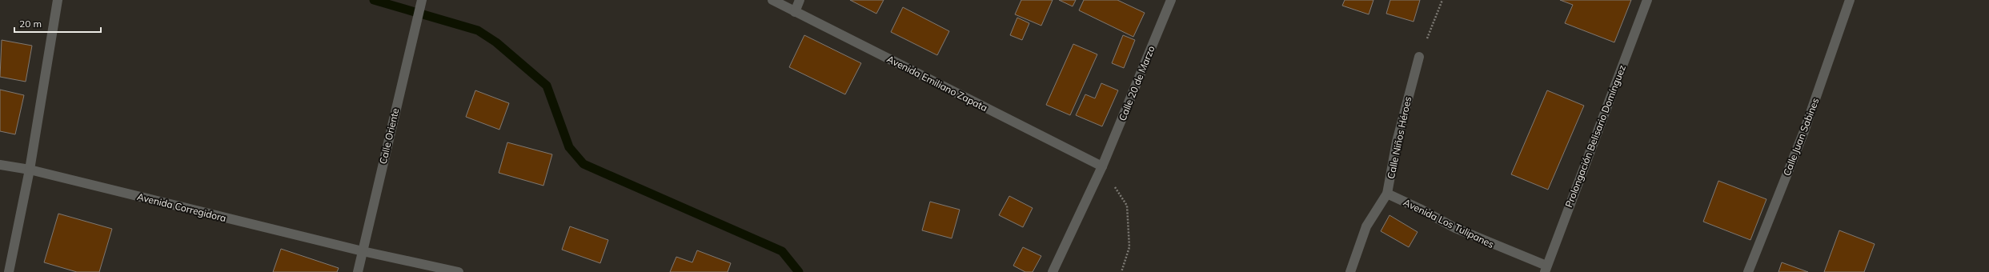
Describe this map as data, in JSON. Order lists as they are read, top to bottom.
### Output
{
  "streets": {
    "street": [
      "Avenida Emiliano Zapata",
      "Calle 20 de Marzo",
      "Calle Oriente",
      "Prolongación Belisario Domínguez",
      "Calle Juan Sabines",
      "Calle Niños Héroes",
      "Avenida Corregidora",
      "Avenida Los Tulipanes"
    ]
  },
  "crossings": [
    ["Avenida Emiliano Zapata", "Calle 20 de Marzo"],
    ["Calle Oriente", "Avenida Corregidora"],
    ["Prolongación Belisario Domínguez", "Avenida Los Tulipanes"],
    ["Calle Niños Héroes", "Avenida Los Tulipanes"]
  ],
  "scale_bar": "20 m"
}
